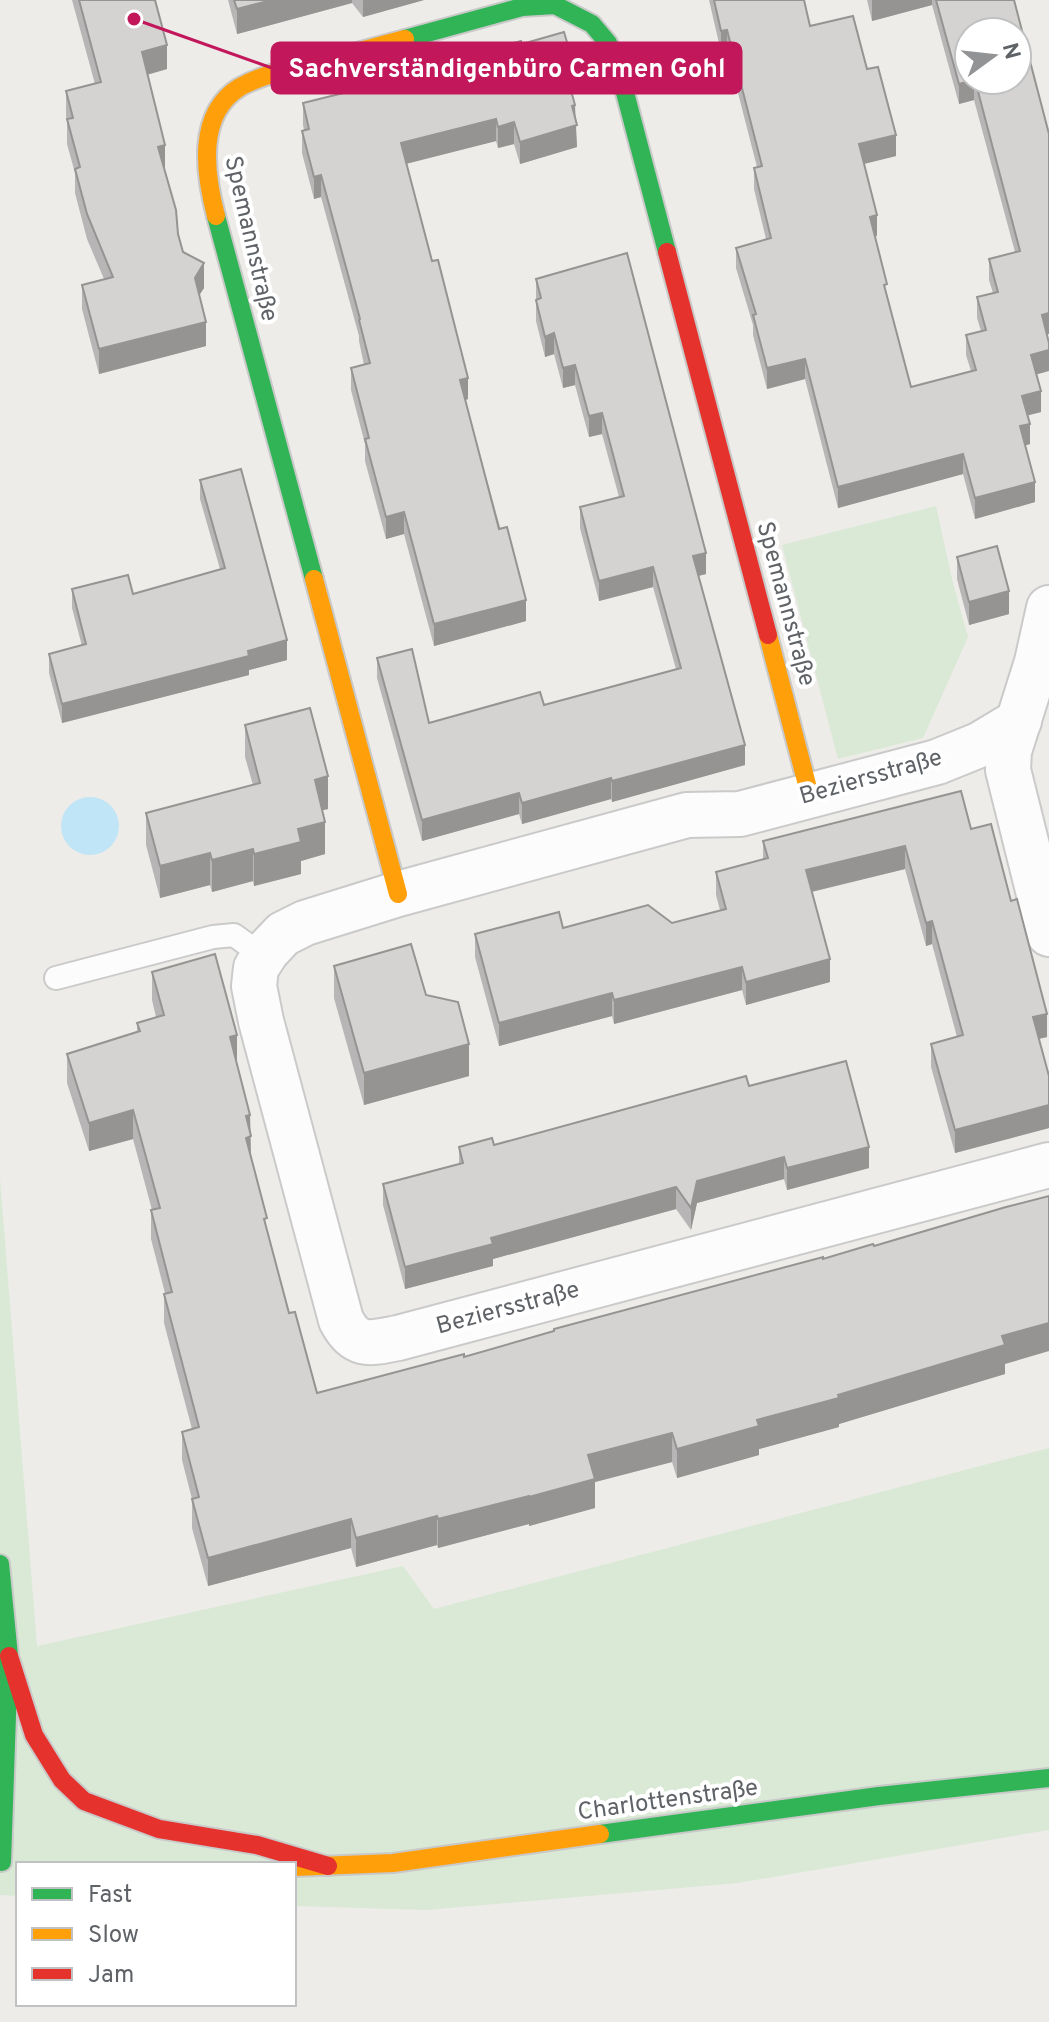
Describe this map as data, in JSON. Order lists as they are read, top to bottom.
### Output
{
  "streets": {
    "street": ["Spemannstraße", "Beziersstraße", "Charlottenstraße"]
  },
  "crossings": [
    ["Spemannstraße", "Beziersstraße"]
  ],
  "places": ["Sachverständigenbüro Carmen Gohl"],
  "legend": ["Fast", "Slow", "Jam"],
  "north": "right"
}
